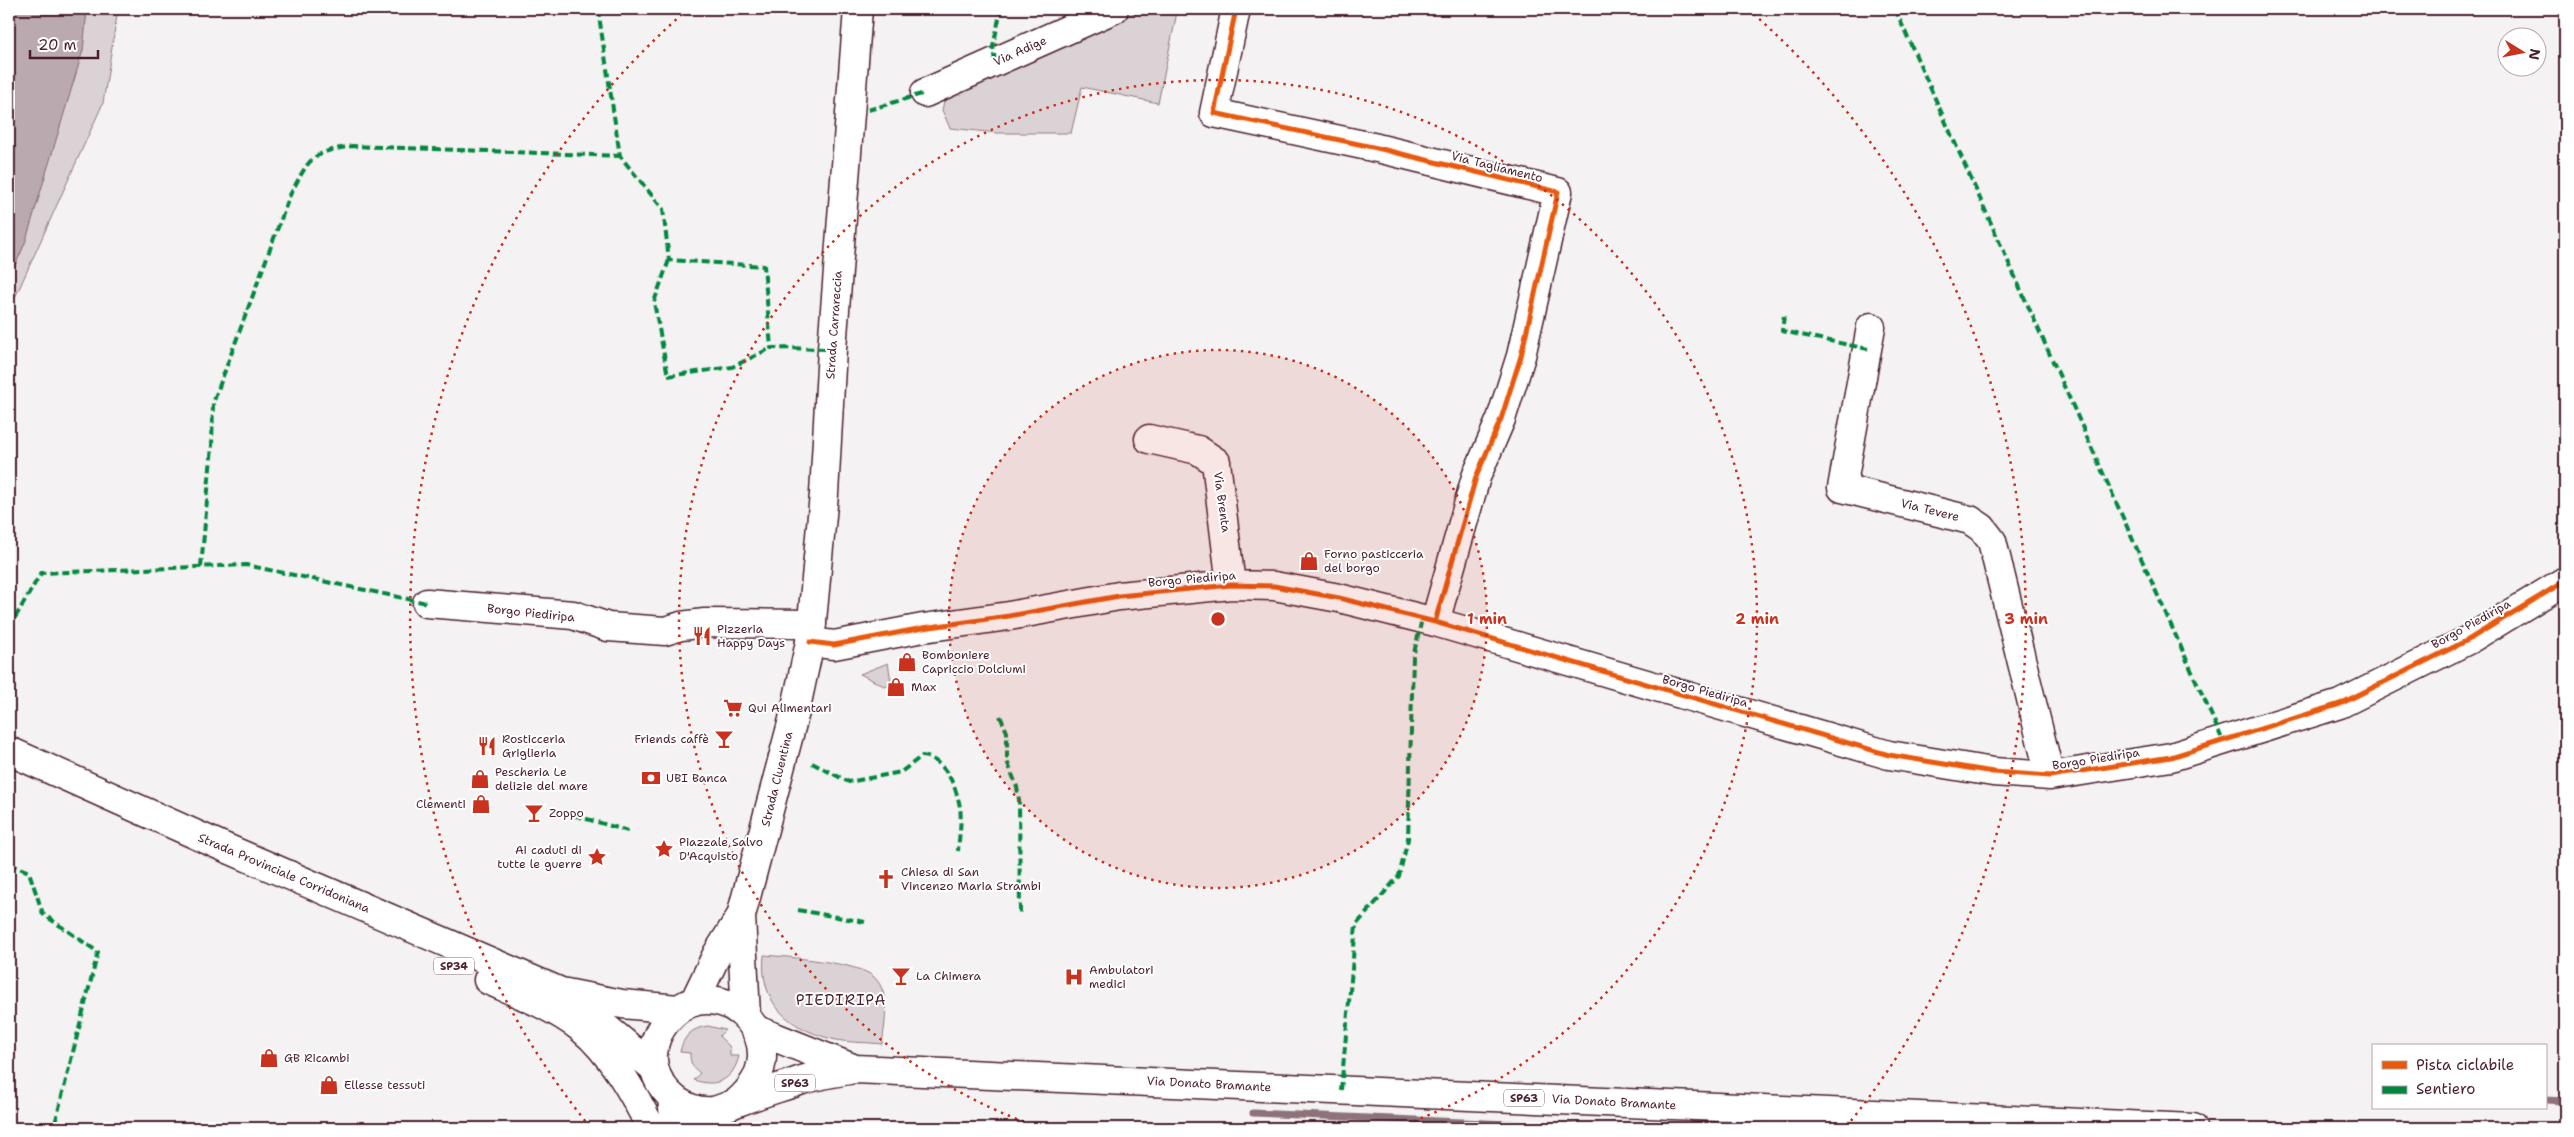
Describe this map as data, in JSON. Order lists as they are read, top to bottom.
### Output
{
  "streets": {
    "main road": [
      "Via Adige",
      "Via Tagliamento",
      "Strada Carrareccia",
      "Via Brenta",
      "Via Tevere",
      "Borgo Piediripa",
      "Strada Cluentina",
      "Strada Provinciale Corridoniana",
      "SP34",
      "SP63",
      "Via Donato Bramante"
    ]
  },
  "crossings": [
    ["Via Tagliamento", "Borgo Piediripa"],
    ["Strada Carrareccia", "Borgo Piediripa"],
    ["Strada Carrareccia", "Strada Cluentina"],
    ["Via Brenta", "Borgo Piediripa"],
    ["Via Tevere", "Borgo Piediripa"],
    ["Borgo Piediripa", "Strada Cluentina"],
    ["Strada Cluentina", "Strada Provinciale Corridoniana"],
    ["Strada Cluentina", "Via Donato Bramante"],
    ["Strada Provinciale Corridoniana", "SP34"],
    ["Strada Provinciale Corridoniana", "Via Donato Bramante"]
  ],
  "districts": ["PIEDIRIPA"],
  "places": {
    "shop": [
      "Forno pasticceria del borgo",
      "Bomboniere Capriccio Dolciumi",
      "Max",
      "Pescheria Le delizie del mare",
      "Clementi",
      "GB Ricambi",
      "Ellesse tessuti"
    ],
    "restaurant": ["Pizzeria Happy Days", "Rosticceria Griglieria"],
    "supermarket": ["Qui Alimentari"],
    "bar": ["Friends caffè", "Zoppo", "La Chimera"],
    "bank": ["UBI Banca"],
    "place": ["Piazzale Salvo D'Acquisto", "Ai caduti di tutte le guerre"],
    "church": ["Chiesa di San Vincenzo Maria Strambi"],
    "hospital": ["Ambulatori medici"]
  },
  "legend": ["Pista ciclabile", "Sentiero"],
  "scale_bar": "20 m",
  "north": "right",
  "rings": ["1 min", "2 min", "3 min"]
}
